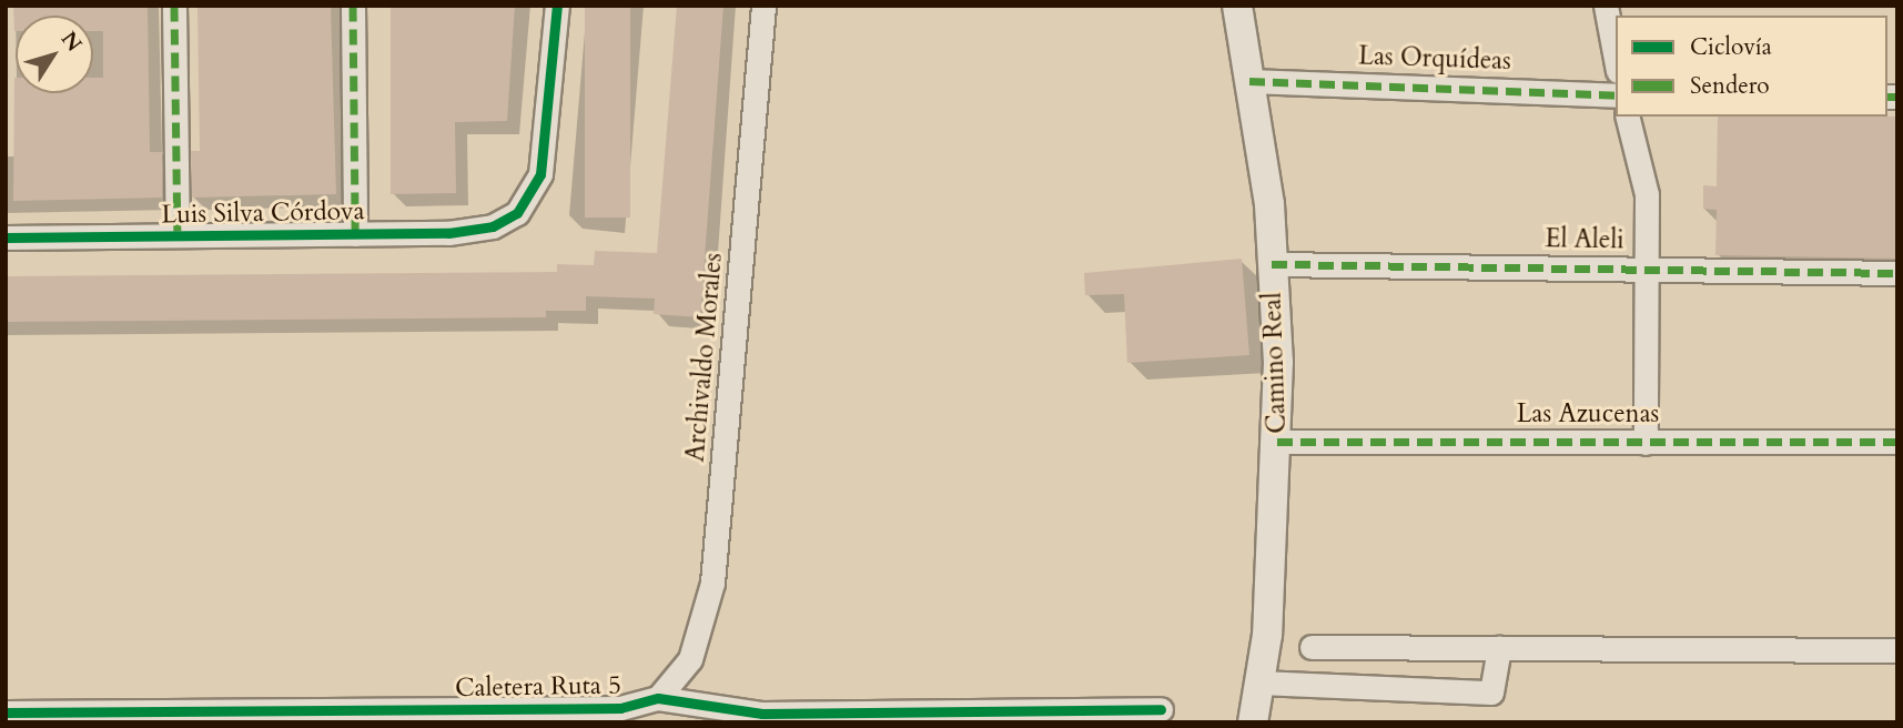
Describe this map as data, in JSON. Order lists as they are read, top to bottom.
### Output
{
  "streets": {
    "street": [
      "Las Orquídeas",
      "Luis Silva Córdova",
      "El Aleli",
      "Archivaldo Morales",
      "Camino Real",
      "Las Azucenas",
      "Caletera Ruta 5"
    ]
  },
  "crossings": [
    ["Las Orquídeas", "Camino Real"],
    ["El Aleli", "Camino Real"],
    ["Archivaldo Morales", "Caletera Ruta 5"],
    ["Camino Real", "Las Azucenas"]
  ],
  "legend": ["Ciclovía", "Sendero"],
  "north": "top right"
}
